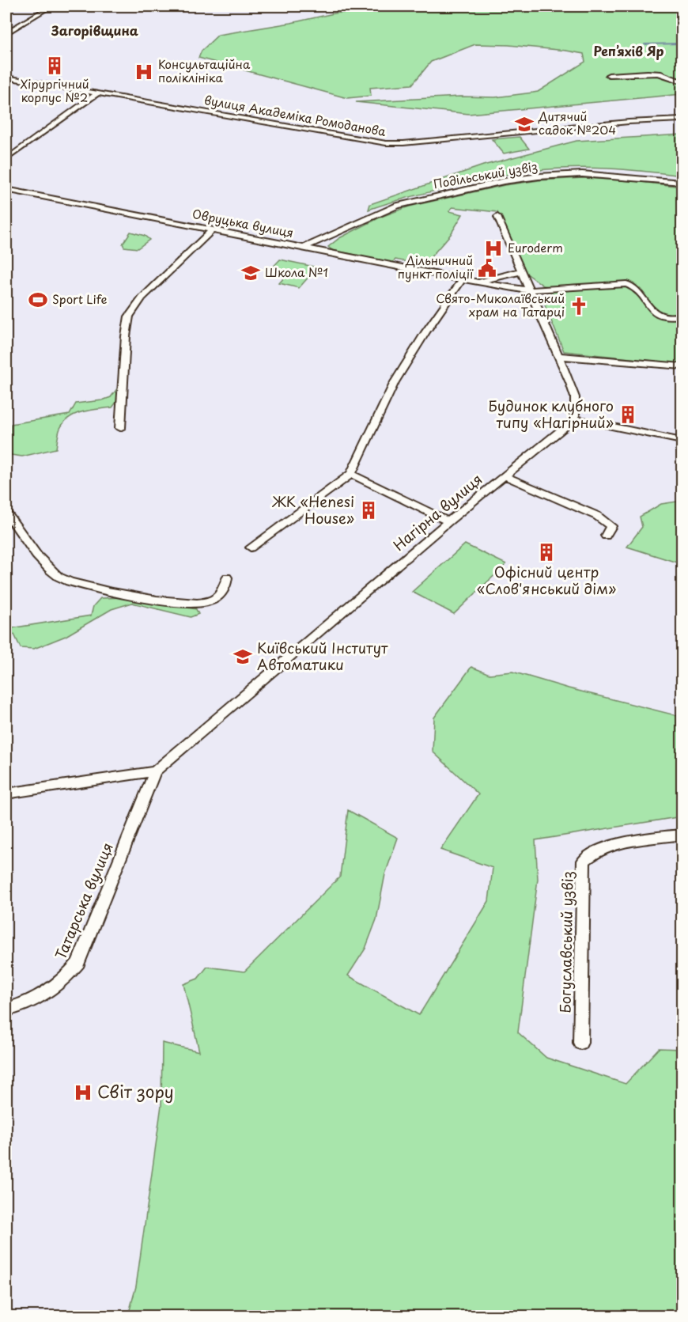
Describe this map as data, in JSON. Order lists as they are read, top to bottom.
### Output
{
  "streets": {
    "street": [
      "вулиця Академіка Ромоданова",
      "Подільський узвіз",
      "Овруцька вулиця",
      "Нагірна вулиця",
      "Татарська вулиця",
      "Богуславський узвіз"
    ]
  },
  "crossings": [
    ["Подільський узвіз", "Овруцька вулиця"],
    ["Нагірна вулиця", "Татарська вулиця"]
  ],
  "districts": ["Загорівщина", "Репʼяхів Яр"],
  "places": {
    "building": [
      "Хірургічний корпус №2",
      "Будинок клубного типу «Нагірний»",
      "ЖК «Henesi House»",
      "Офісний центр «Слов'янський дім»"
    ],
    "hospital": ["Консультаційна поліклініка", "Euroderm", "Світ зору"],
    "school or university": ["Дитячий садок №204", "Школа №1", "Київський Інститут Автоматики"],
    "public building": ["Дільничний пункт поліції"],
    "sports": ["Sport Life"],
    "church": ["Свято-Миколаївський храм на Татарці"]
  }
}
